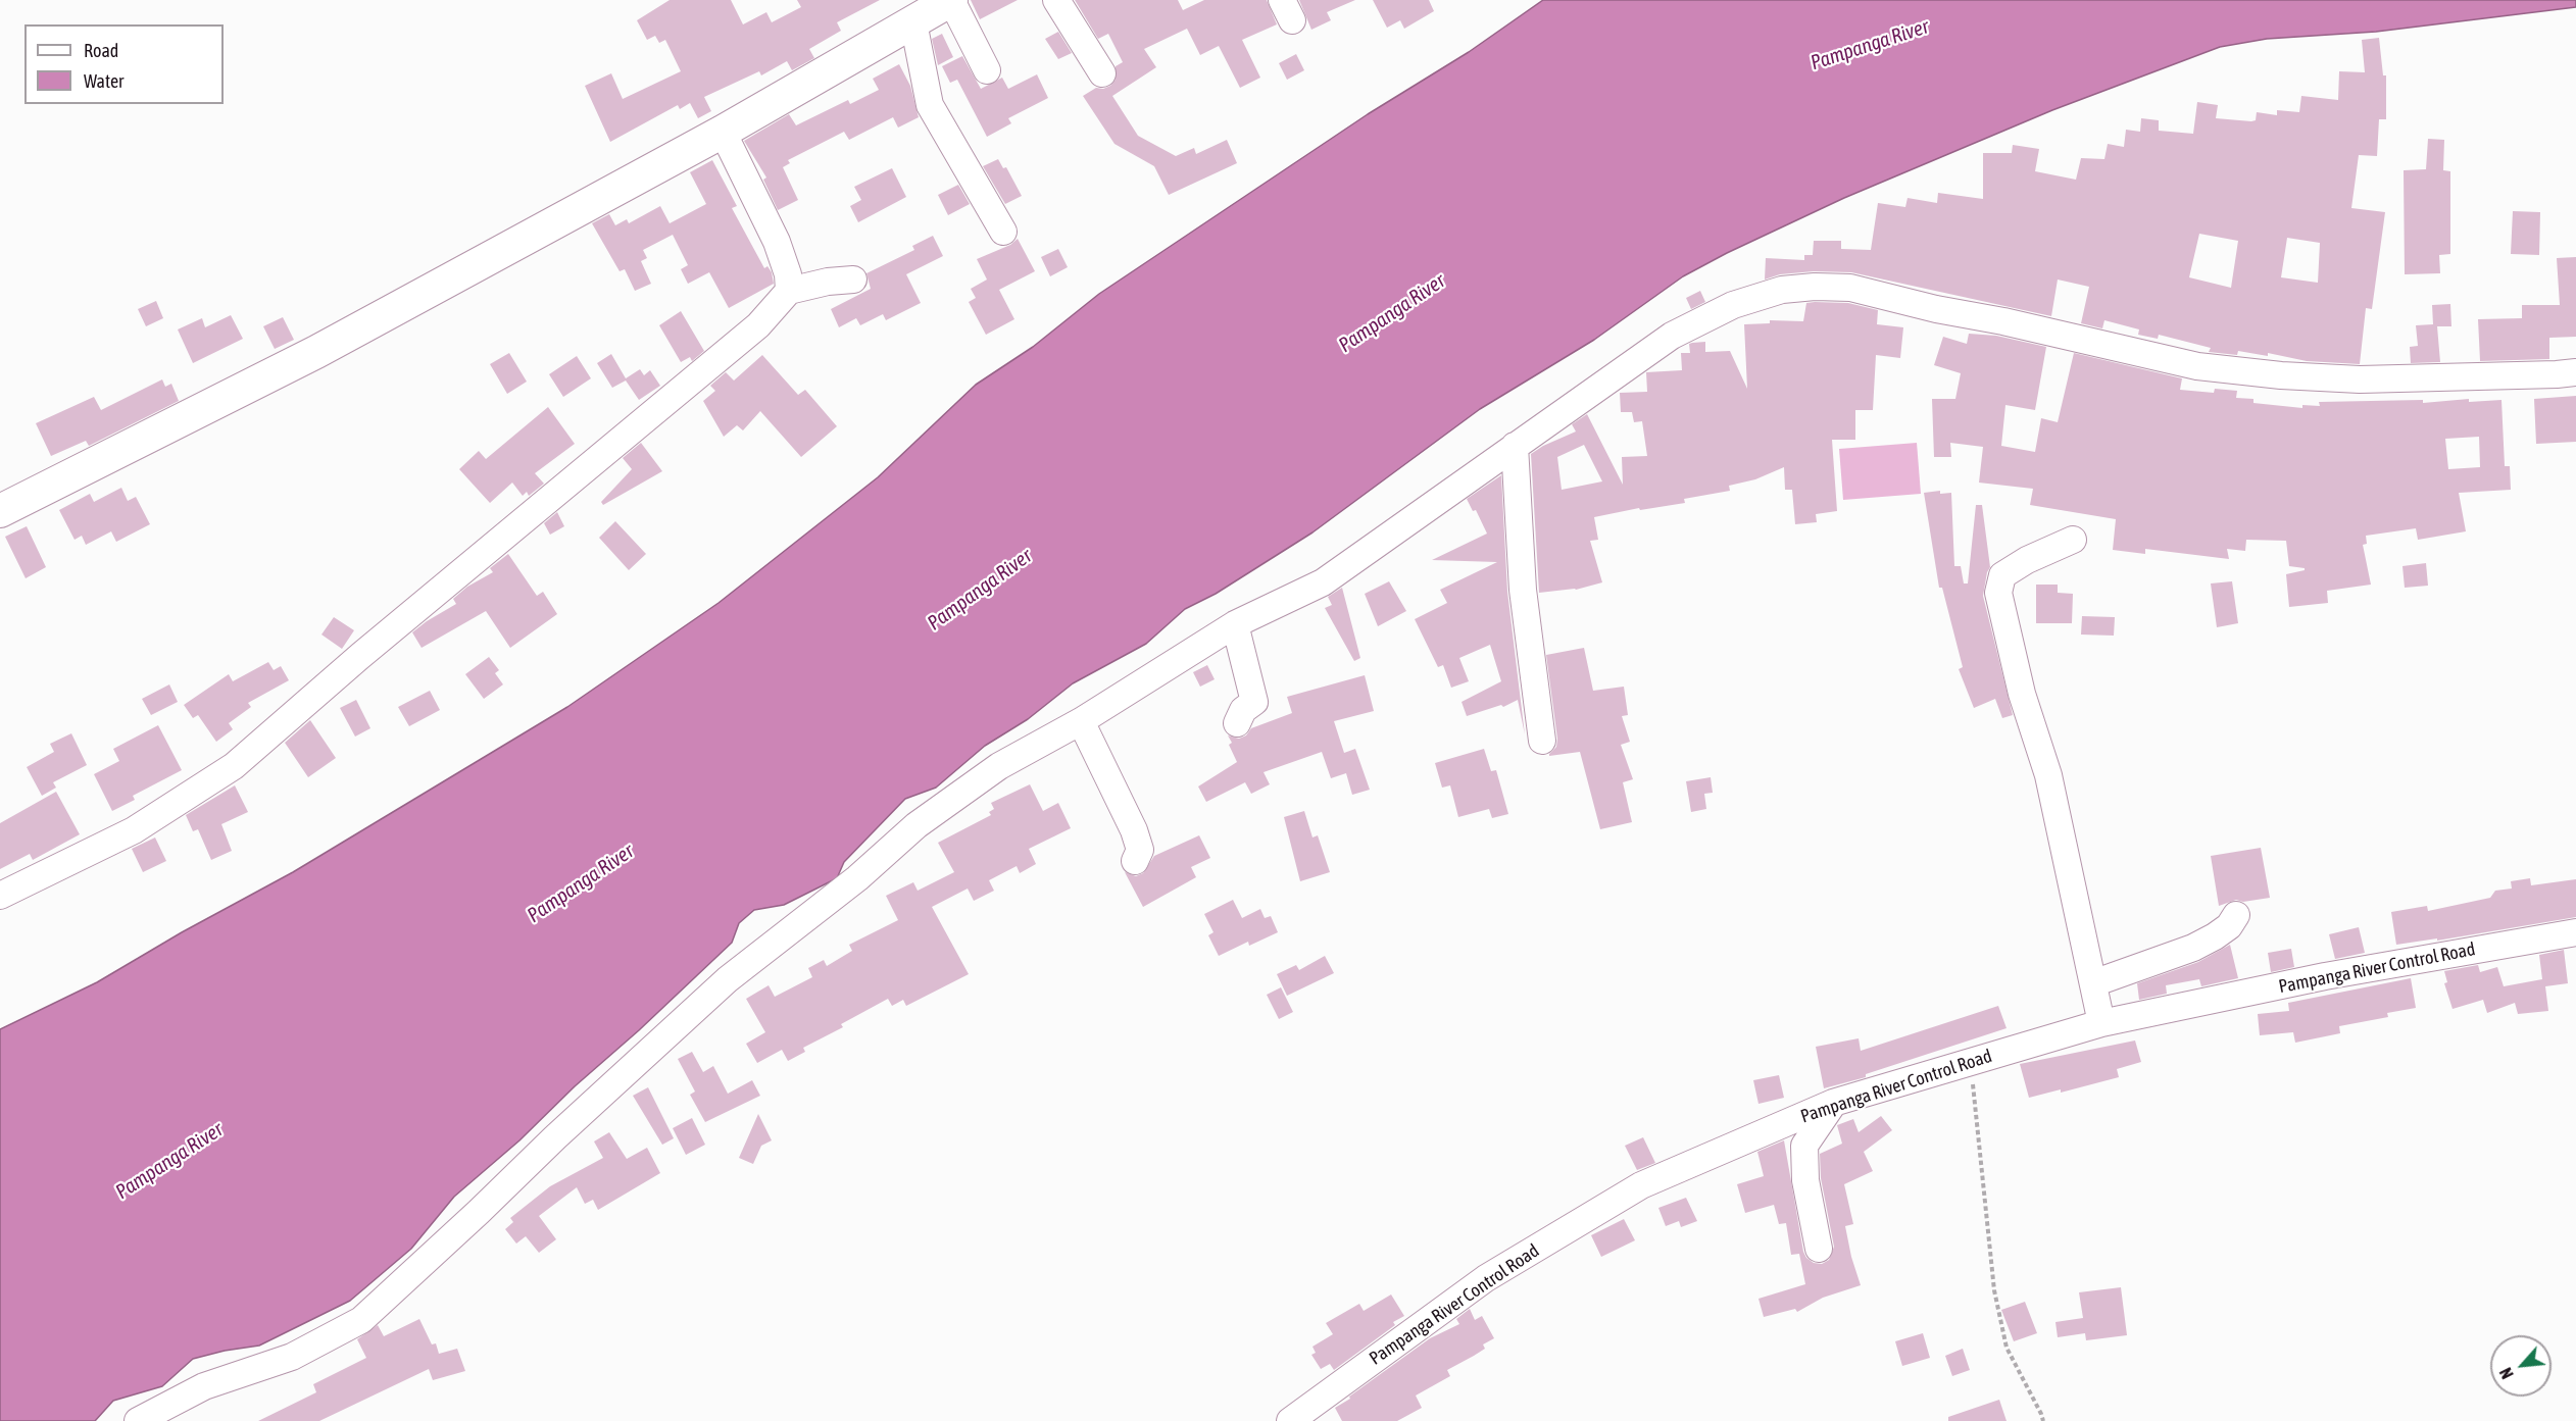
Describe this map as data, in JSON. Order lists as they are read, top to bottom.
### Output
{
  "streets": {
    "street": ["Pampanga River Control Road"]
  },
  "water": ["Pampanga River"],
  "legend": ["Road", "Water"],
  "north": "bottom left"
}
